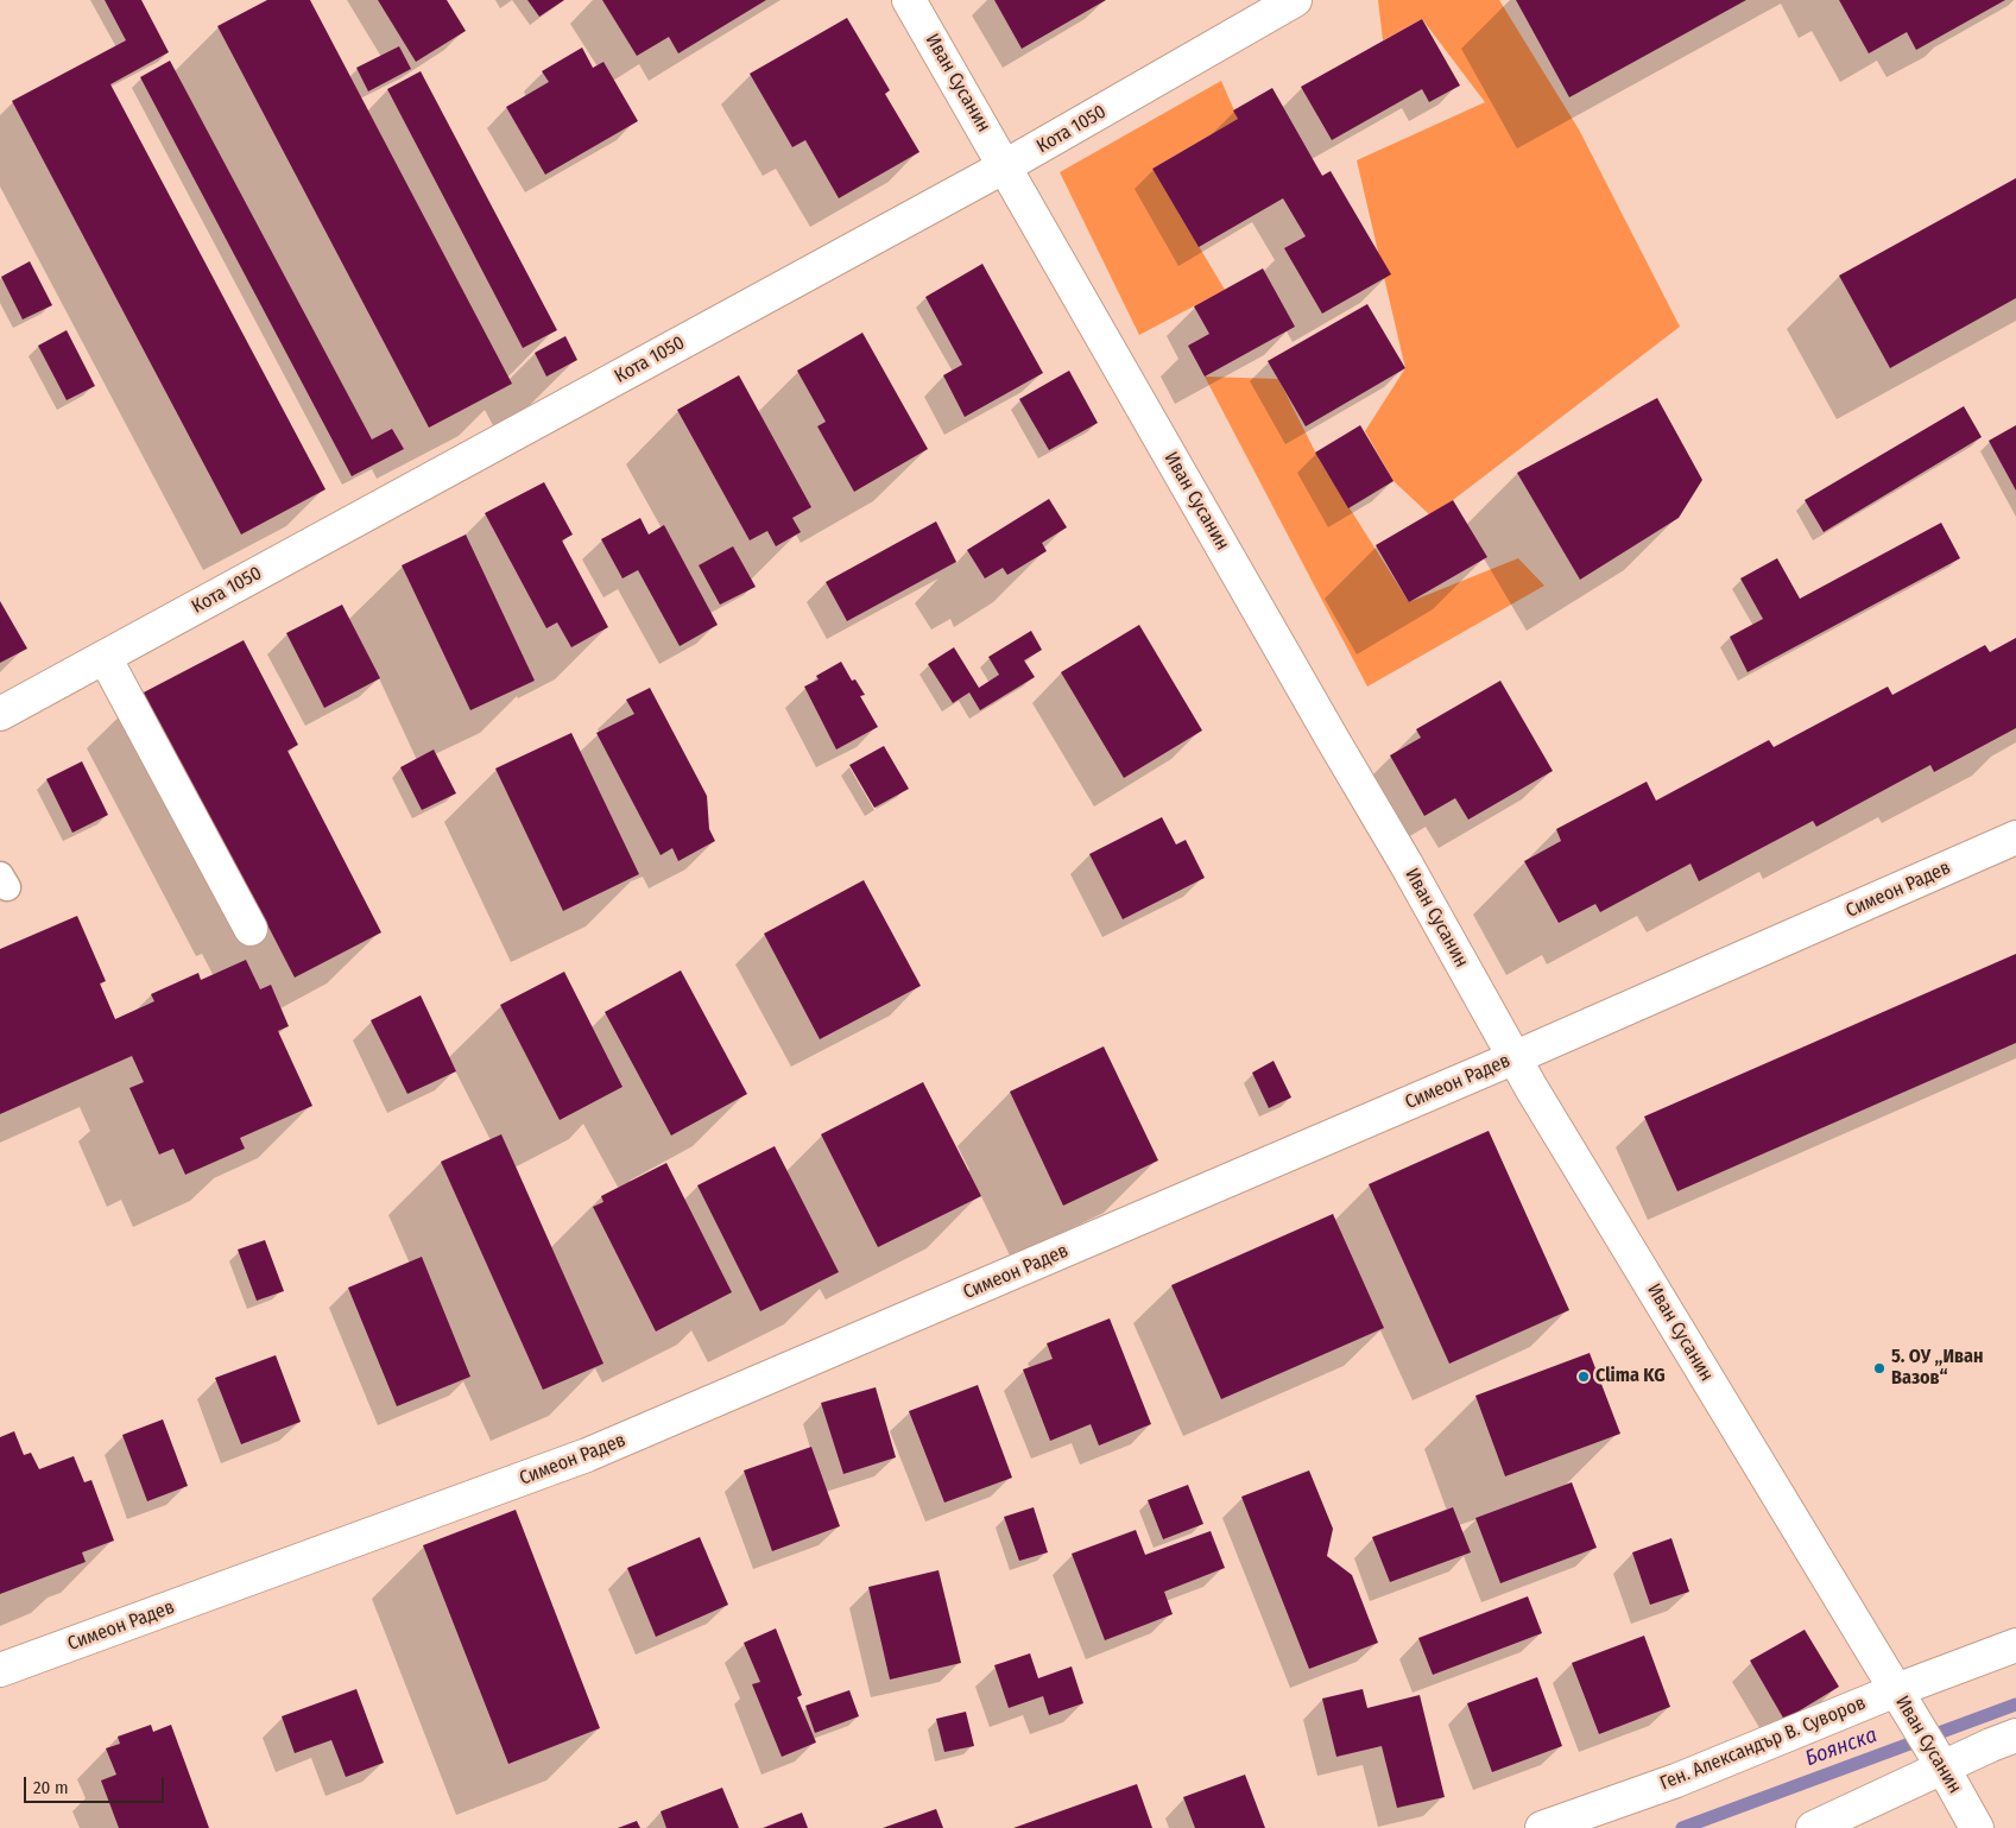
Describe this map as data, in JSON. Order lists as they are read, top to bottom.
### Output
{
  "streets": {
    "street": [
      "Иван Сусанин",
      "Кота 1050",
      "Симеон Радев",
      "Ген. Александър В. Суворов"
    ]
  },
  "crossings": [
    ["Иван Сусанин", "Кота 1050"],
    ["Иван Сусанин", "Симеон Радев"],
    ["Иван Сусанин", "Ген. Александър В. Суворов"]
  ],
  "water": ["Боянска"],
  "places": ["5. ОУ „Иван Вазов“", "Clima KG"],
  "scale_bar": "20 m"
}
